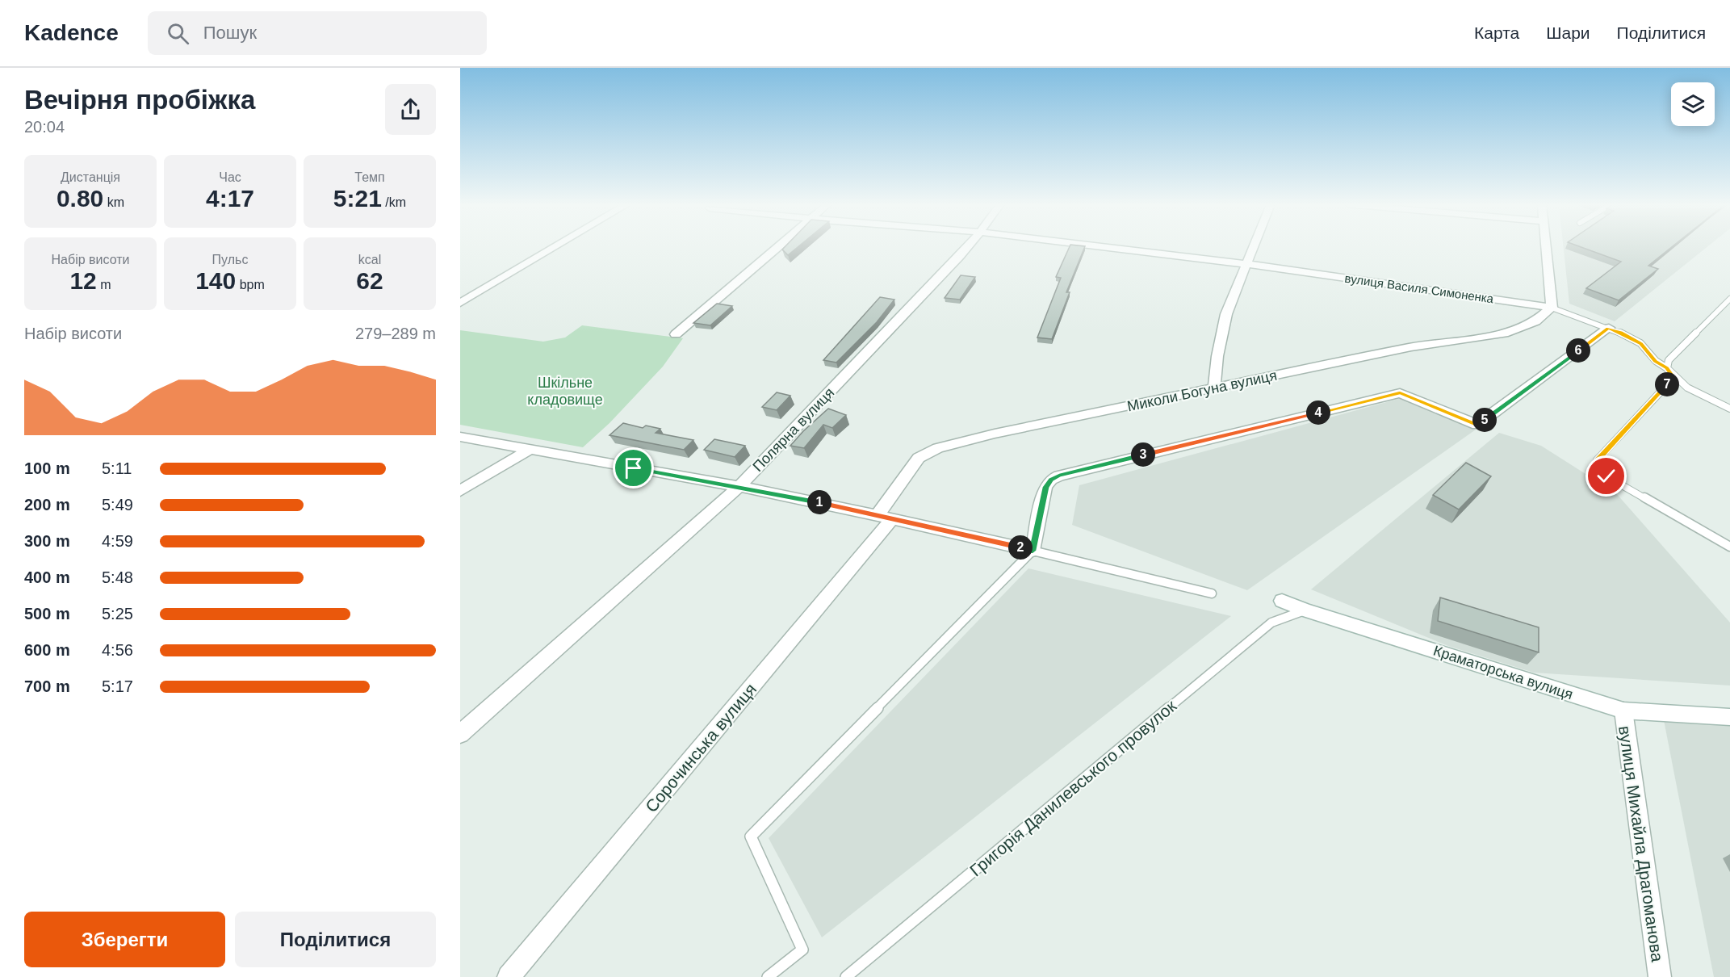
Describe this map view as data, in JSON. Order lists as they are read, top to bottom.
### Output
{
  "streets": {
    "street": [
      "вулиця Василя Симоненка",
      "Миколи Богуна вулиця",
      "Полярна вулиця",
      "Краматорська вулиця",
      "Сорочинська вулиця",
      "вулиця Михайла Драгоманова"
    ],
    "lane": ["Григорія Данилевського провулок"]
  },
  "crossings": [
    ["вулиця Василя Симоненка", "Миколи Богуна вулиця"],
    ["Миколи Богуна вулиця", "Сорочинська вулиця"],
    ["Краматорська вулиця", "Григорія Данилевського провулок"],
    ["Краматорська вулиця", "вулиця Михайла Драгоманова"]
  ],
  "parks": ["Шкільне кладовище"],
  "page": {
    "header": "Kadence",
    "search": "Пошук",
    "nav": ["Карта", "Шари", "Поділитися"],
    "heading": ["Вечірня пробіжка", "20:04"],
    "stats": [
      ["Дистанція", "0.80 km"],
      ["Час", "4:17"],
      ["Темп", "5:21 /km"],
      ["Набір висоти", "12 m"],
      ["Пульс", "140 bpm"],
      ["kcal", "62"]
    ],
    "chart": ["Набір висоти", "279–289 m"],
    "pins": [
      "6",
      "7",
      "4",
      "5",
      "3",
      "1",
      "2"
    ],
    "list": [
      {
        "name": "100 m",
        "note": "5:11"
      },
      {
        "name": "200 m",
        "note": "5:49"
      },
      {
        "name": "300 m",
        "note": "4:59"
      },
      {
        "name": "400 m",
        "note": "5:48"
      },
      {
        "name": "500 m",
        "note": "5:25"
      },
      {
        "name": "600 m",
        "note": "4:56"
      },
      {
        "name": "700 m",
        "note": "5:17"
      }
    ],
    "buttons": ["Зберегти", "Поділитися"]
  }
}
